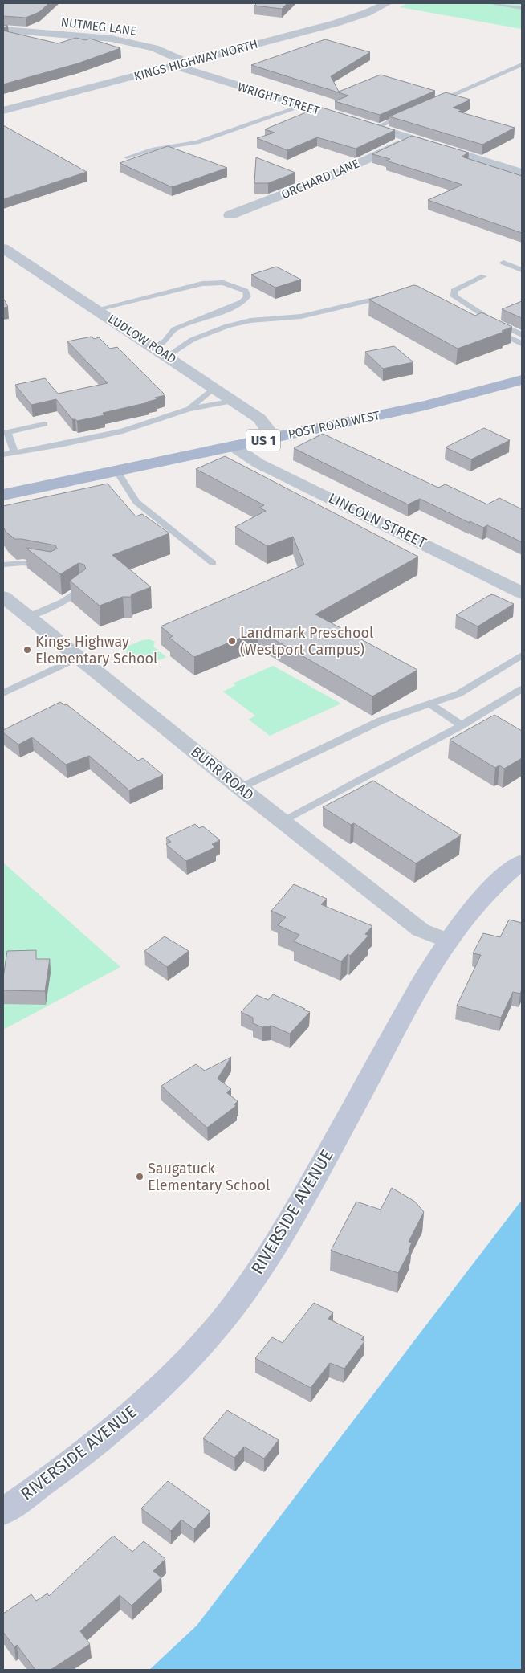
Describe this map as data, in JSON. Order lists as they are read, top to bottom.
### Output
{
  "streets": {
    "main road": ["POST ROAD WEST", "US 1", "RIVERSIDE AVENUE"],
    "street": [
      "NUTMEG LANE",
      "KINGS HIGHWAY NORTH",
      "WRIGHT STREET",
      "ORCHARD LANE",
      "LUDLOW ROAD",
      "LINCOLN STREET",
      "BURR ROAD"
    ]
  },
  "crossings": [
    ["NUTMEG LANE", "KINGS HIGHWAY NORTH"],
    ["KINGS HIGHWAY NORTH", "WRIGHT STREET"],
    ["WRIGHT STREET", "ORCHARD LANE"],
    ["LUDLOW ROAD", "POST ROAD WEST"],
    ["POST ROAD WEST", "LINCOLN STREET"],
    ["BURR ROAD", "RIVERSIDE AVENUE"]
  ],
  "places": ["Landmark Preschool (Westport Campus)", "Kings Highway Elementary School", "Saugatuck Elementary School"]
}
